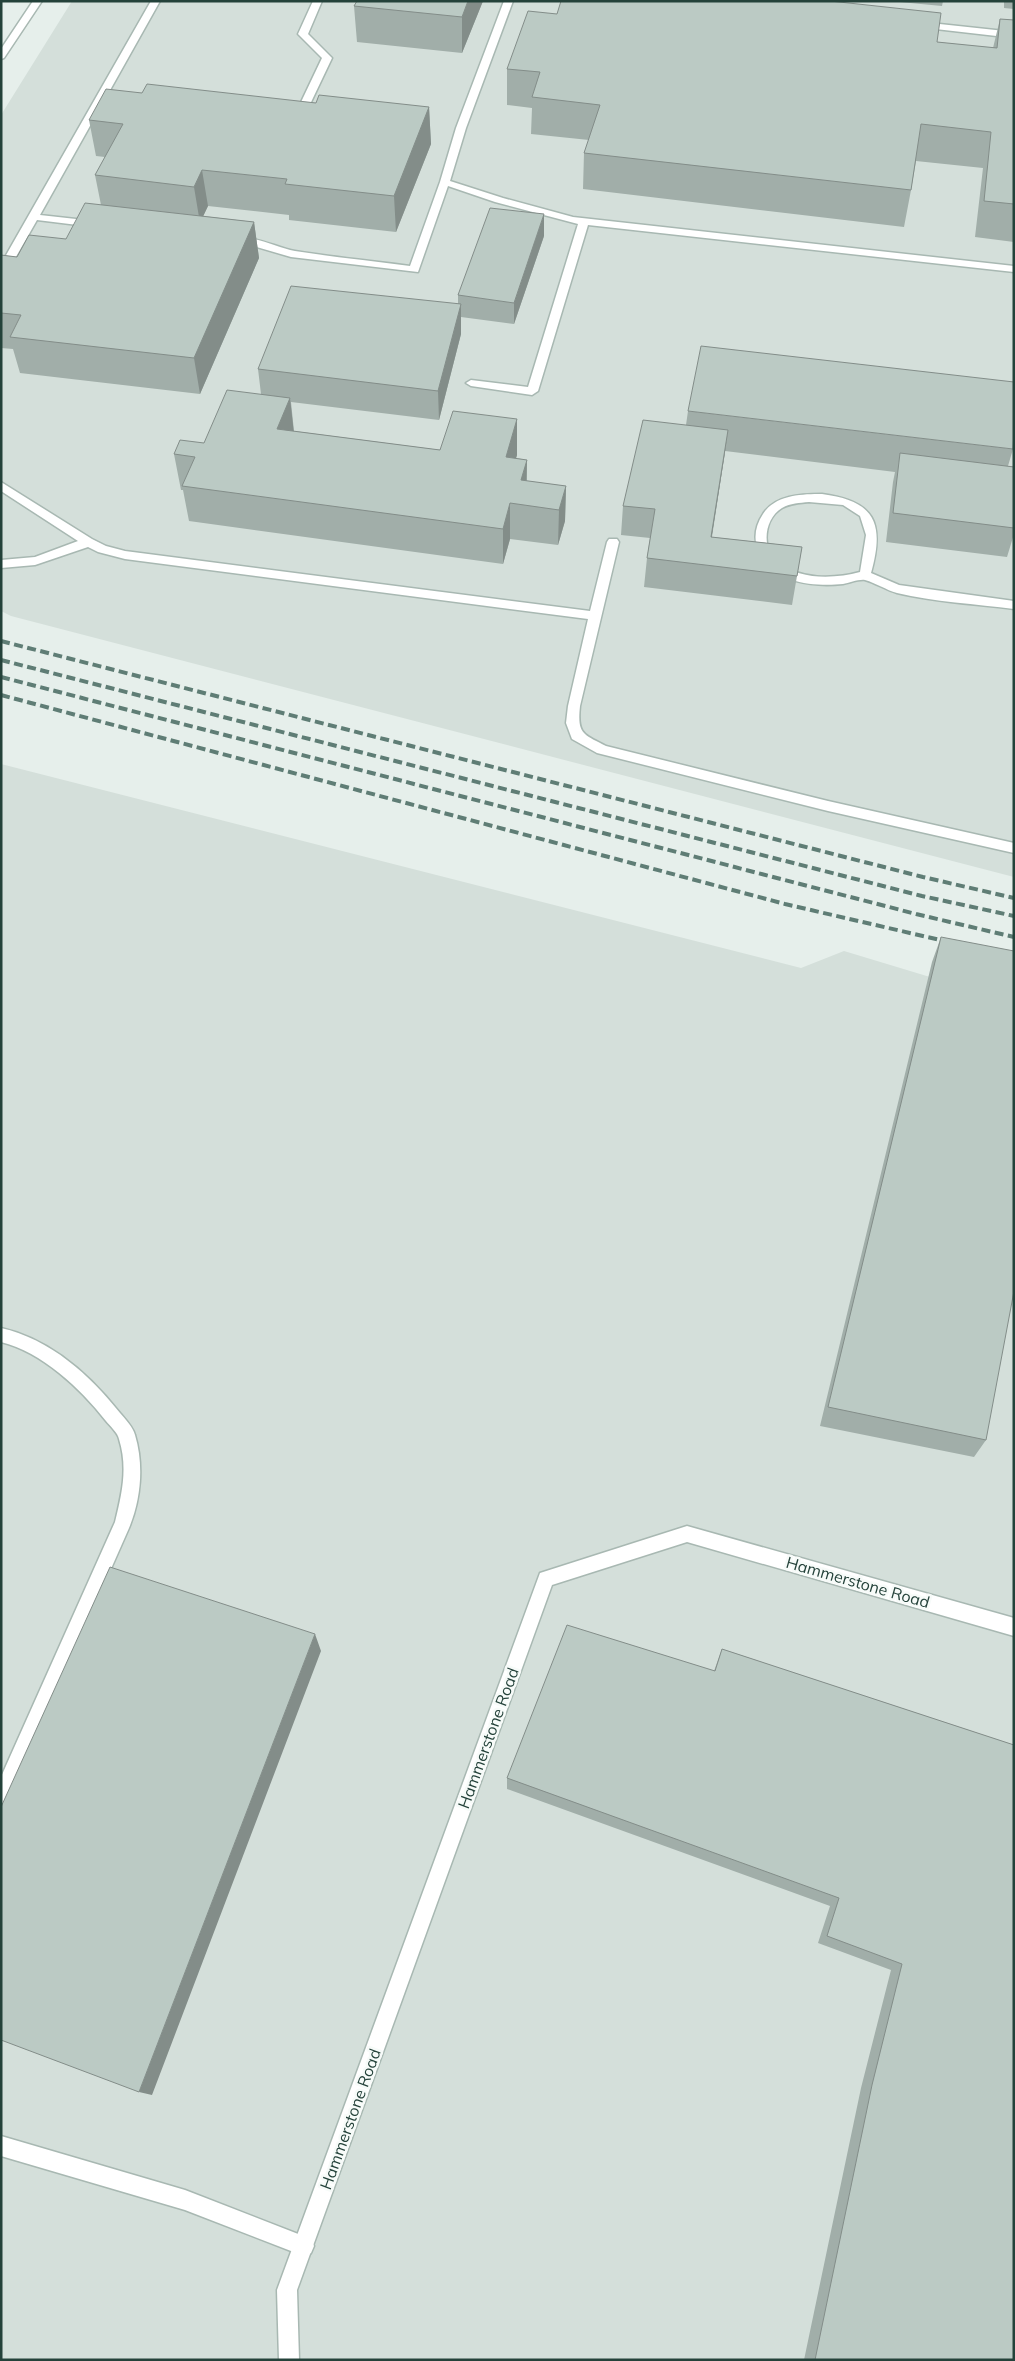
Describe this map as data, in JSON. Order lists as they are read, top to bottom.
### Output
{
  "streets": {
    "street": ["Hammerstone Road"]
  }
}
